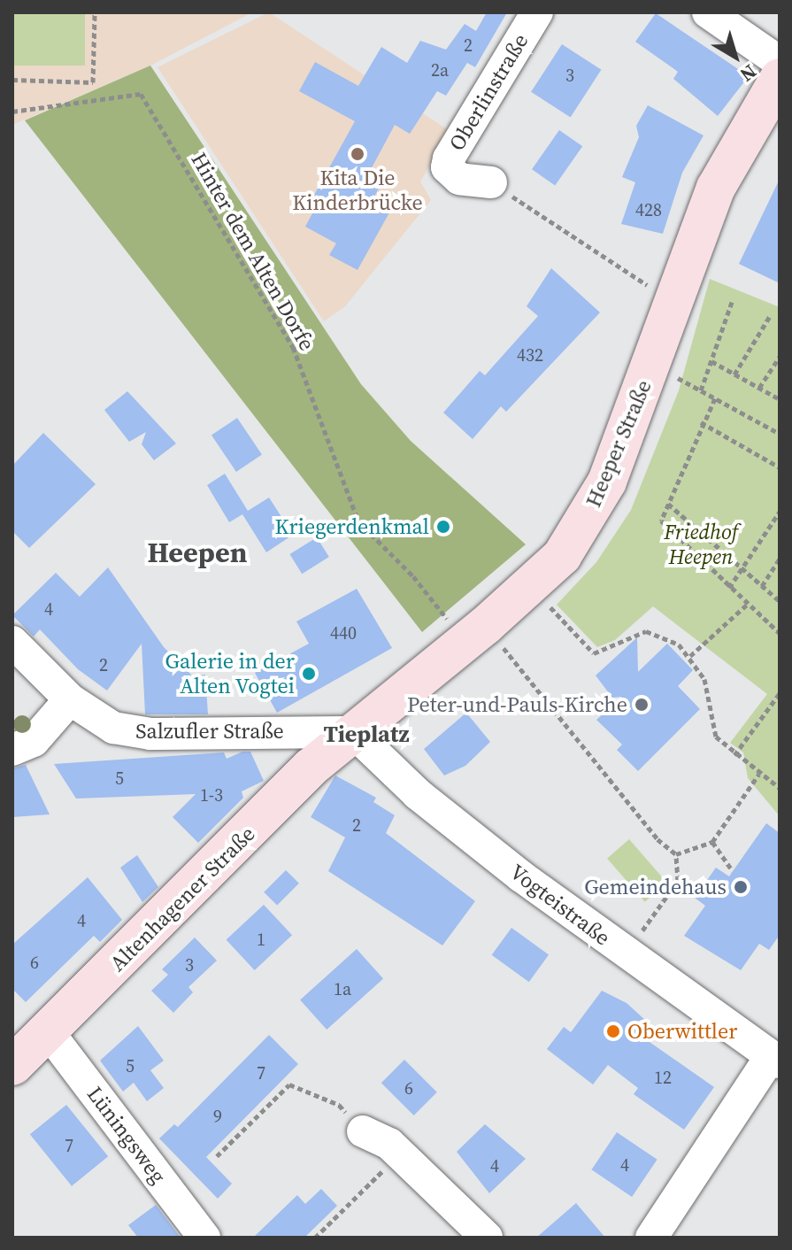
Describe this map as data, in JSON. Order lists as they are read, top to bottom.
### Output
{
  "streets": {
    "main road": ["Heeper Straße", "Altenhagener Straße"],
    "street": [
      "Oberlinstraße",
      "Salzufler Straße",
      "Vogteistraße",
      "Lüningsweg"
    ],
    "path": ["Hinter dem Alten Dorfe"]
  },
  "crossings": [
    ["Hinter dem Alten Dorfe", "Heeper Straße"],
    ["Heeper Straße", "Salzufler Straße"],
    ["Heeper Straße", "Altenhagener Straße"],
    ["Heeper Straße", "Vogteistraße"],
    ["Salzufler Straße", "Altenhagener Straße"],
    ["Salzufler Straße", "Vogteistraße"],
    ["Altenhagener Straße", "Vogteistraße"],
    ["Altenhagener Straße", "Lüningsweg"]
  ],
  "districts": ["Heepen", "Tieplatz"],
  "parks": ["Friedhof Heepen"],
  "places": [
    "Kita Die Kinderbrücke",
    "Kriegerdenkmal",
    "Galerie in der Alten Vogtei",
    "Peter-und-Pauls-Kirche",
    "Gemeindehaus",
    "Oberwittler"
  ],
  "house_numbers": [
    "2",
    "2a",
    "3",
    "428",
    "432",
    "4",
    "440",
    "2",
    "5",
    "1-3",
    "2",
    "4",
    "1",
    "6",
    "3",
    "1a",
    "5",
    "7",
    "12",
    "6",
    "9",
    "7",
    "4",
    "4"
  ],
  "north": "bottom right"
}
